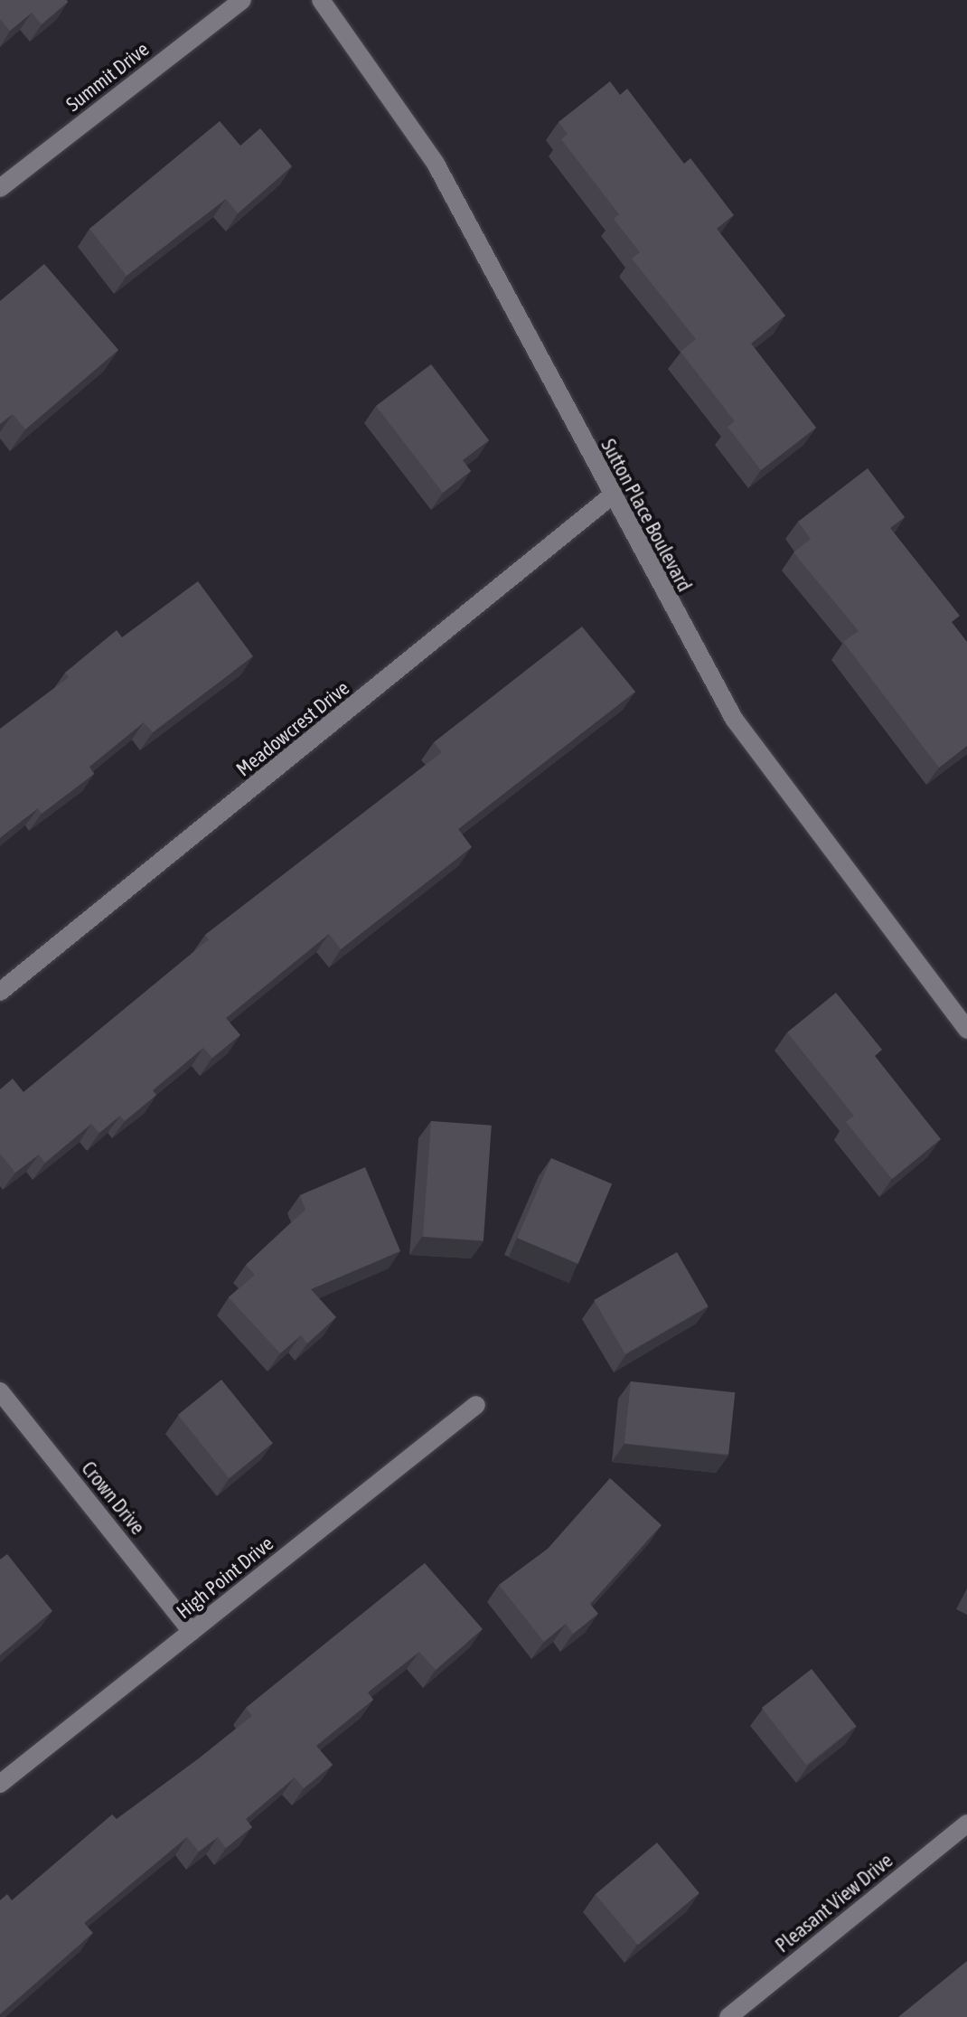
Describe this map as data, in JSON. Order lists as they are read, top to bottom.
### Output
{
  "streets": {
    "street": [
      "Summit Drive",
      "Sutton Place Boulevard",
      "Meadowcrest Drive",
      "Crown Drive",
      "High Point Drive",
      "Pleasant View Drive"
    ]
  },
  "crossings": [
    ["Sutton Place Boulevard", "Meadowcrest Drive"],
    ["Crown Drive", "High Point Drive"]
  ]
}
